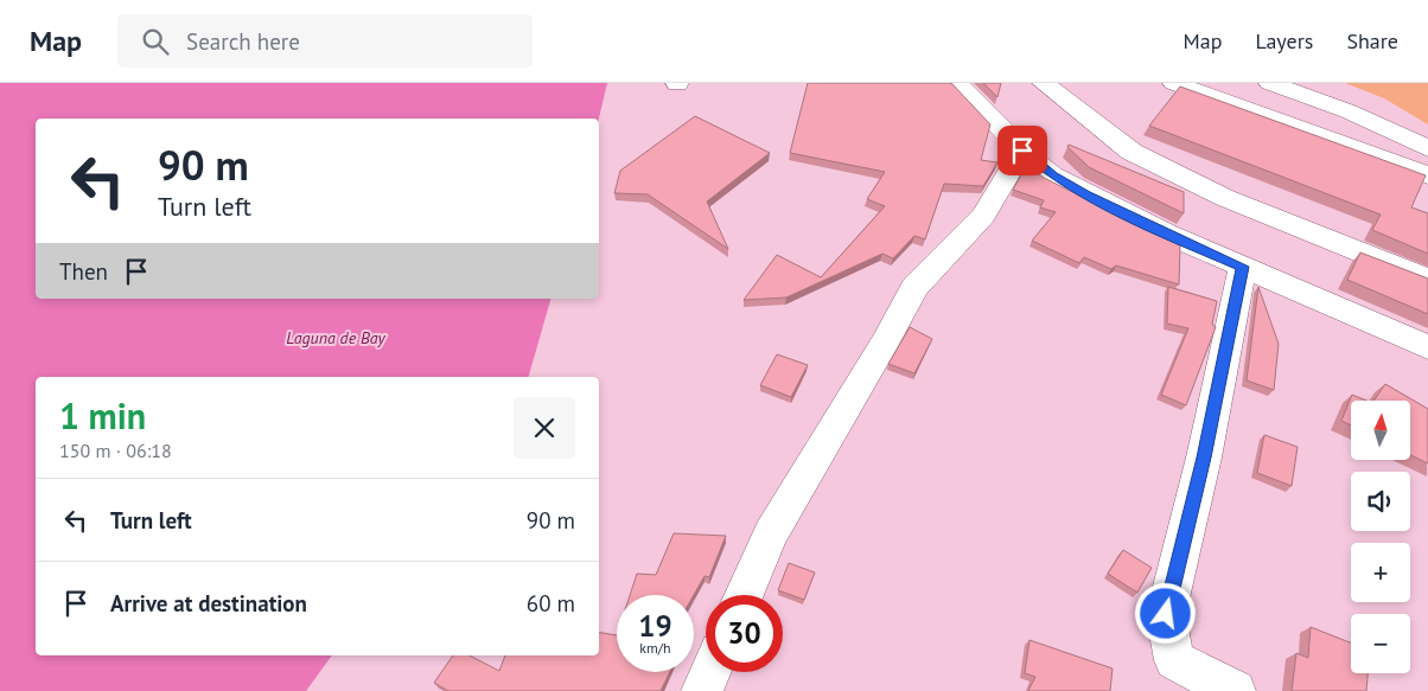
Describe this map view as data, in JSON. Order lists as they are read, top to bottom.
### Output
{
  "water": ["Laguna de Bay"],
  "north": "top",
  "page": {
    "header": "Map",
    "search": "Search here",
    "nav": ["Map", "Layers", "Share"],
    "turn": ["90 m", "Turn left"],
    "then": "Then",
    "heading": ["1 min", "150 m · 06:18"],
    "map_buttons": ["+", "−"],
    "list": [
      {
        "name": "Turn left",
        "value": "90 m"
      },
      {
        "name": "Arrive at destination",
        "value": "60 m"
      }
    ],
    "speed": "19 km/h",
    "limit": "30"
  }
}
